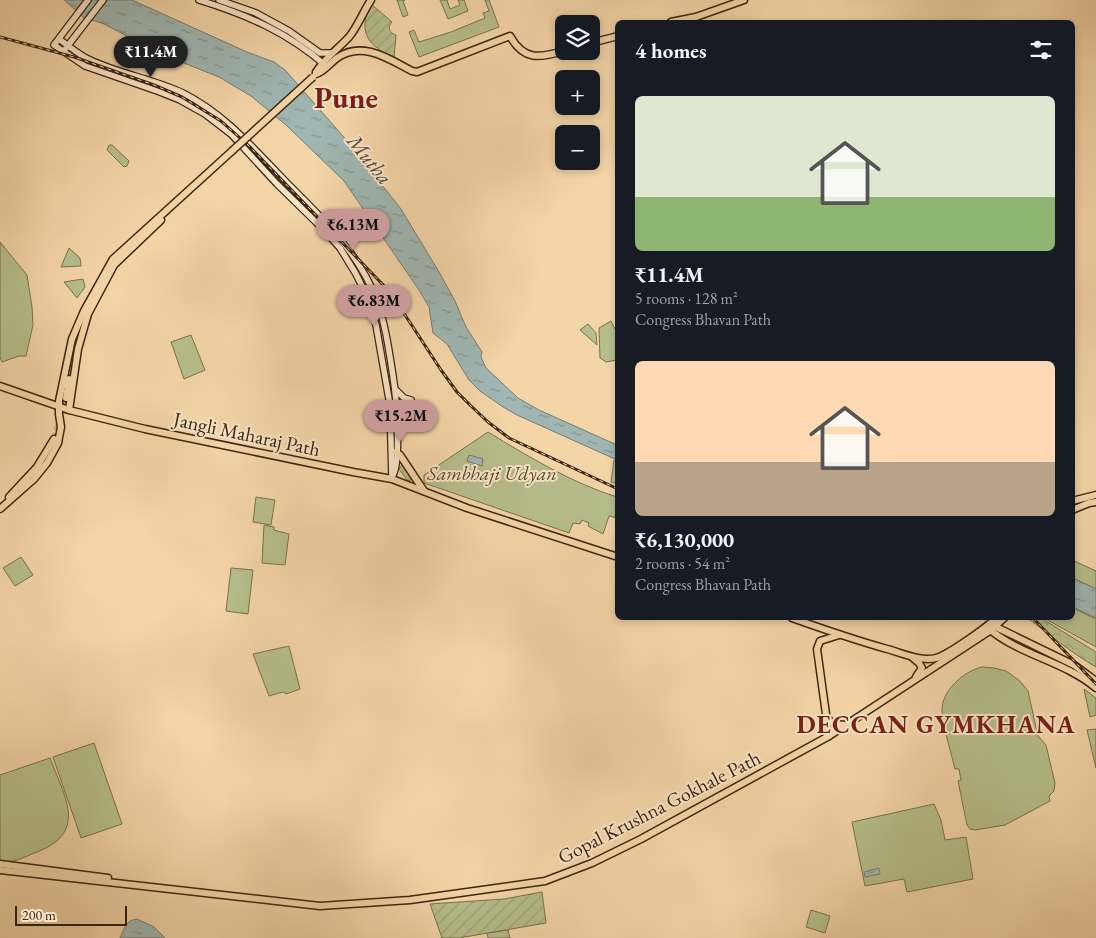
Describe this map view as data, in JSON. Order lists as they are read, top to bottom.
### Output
{
  "streets": {
    "main road": ["Jangli Maharaj Path", "Gopal Krushna Gokhale Path"]
  },
  "districts": ["Pune", "DECCAN GYMKHANA"],
  "water": ["Mutha"],
  "parks": ["Sambhaji Udyan"],
  "scale_bar": "200 m",
  "page": {
    "map_buttons": ["+", "−"],
    "heading": "4 homes",
    "price": [
      "₹11.4M",
      "₹6.13M",
      "₹6.83M",
      "₹15.2M"
    ],
    "list": [
      {
        "name": "₹11.4M",
        "note": "5 rooms · 128 m² · Congress Bhavan Path"
      },
      {
        "name": "₹6,130,000",
        "note": "2 rooms · 54 m² · Congress Bhavan Path"
      }
    ],
    "scale": "200 m"
  }
}
